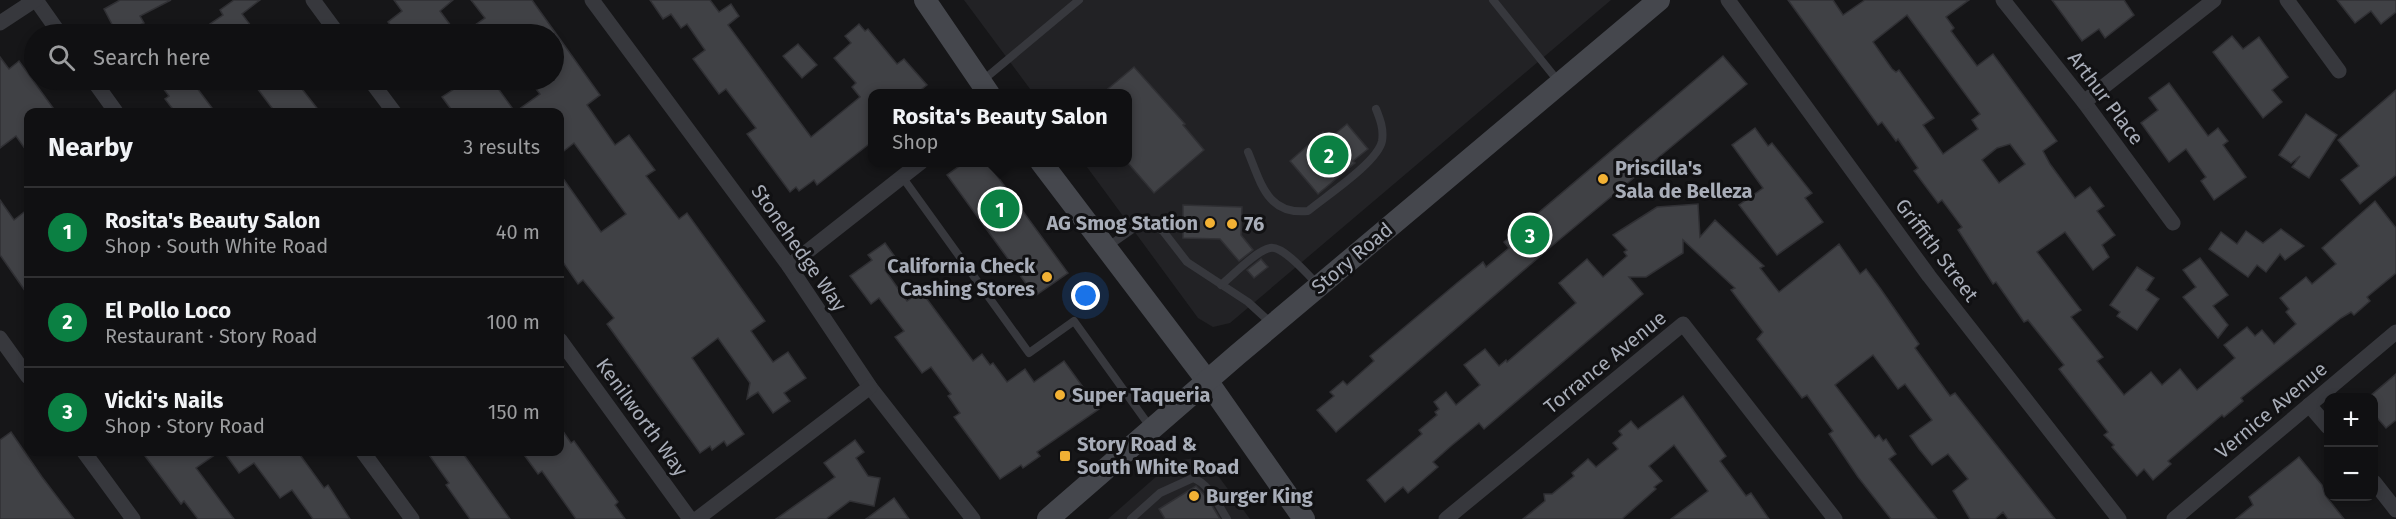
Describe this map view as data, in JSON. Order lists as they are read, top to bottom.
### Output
{
  "streets": {
    "main road": ["Story Road"],
    "street": [
      "Arthur Place",
      "Stonehedge Way",
      "Griffith Street",
      "Torrance Avenue",
      "Vernice Avenue",
      "Kenilworth Way"
    ]
  },
  "places": {
    "other": [
      "Priscilla's Sala de Belleza",
      "AG Smog Station",
      "76",
      "California Check Cashing Stores",
      "Super Taqueria",
      "Burger King"
    ],
    "transit": ["Story Road & South White Road"]
  },
  "page": {
    "search": "Search here",
    "popup": ["Rosita's Beauty Salon", "Shop"],
    "heading": ["Nearby", "3 results"],
    "pins": ["2", "1", "3"],
    "list": [
      {
        "mark": "1",
        "name": "Rosita's Beauty Salon",
        "note": "Shop · South White Road",
        "value": "40 m"
      },
      {
        "mark": "2",
        "name": "El Pollo Loco",
        "note": "Restaurant · Story Road",
        "value": "100 m"
      },
      {
        "mark": "3",
        "name": "Vicki's Nails",
        "note": "Shop · Story Road",
        "value": "150 m"
      }
    ],
    "map_buttons": ["+", "−"]
  }
}
